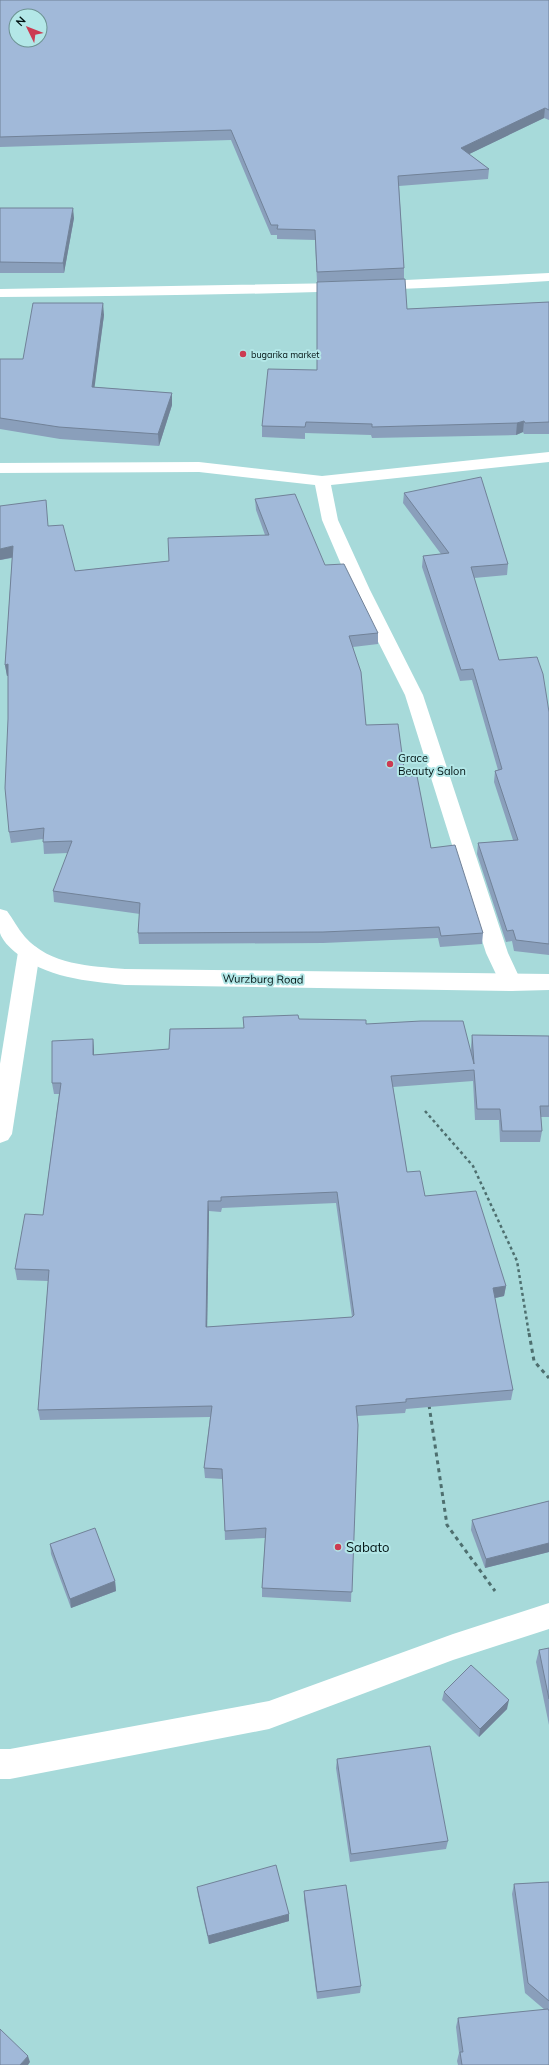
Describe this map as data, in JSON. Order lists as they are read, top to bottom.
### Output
{
  "streets": {
    "street": ["Wurzburg Road"]
  },
  "places": ["bugarika market", "Grace Beauty Salon", "Sabato"],
  "north": "top left"
}
